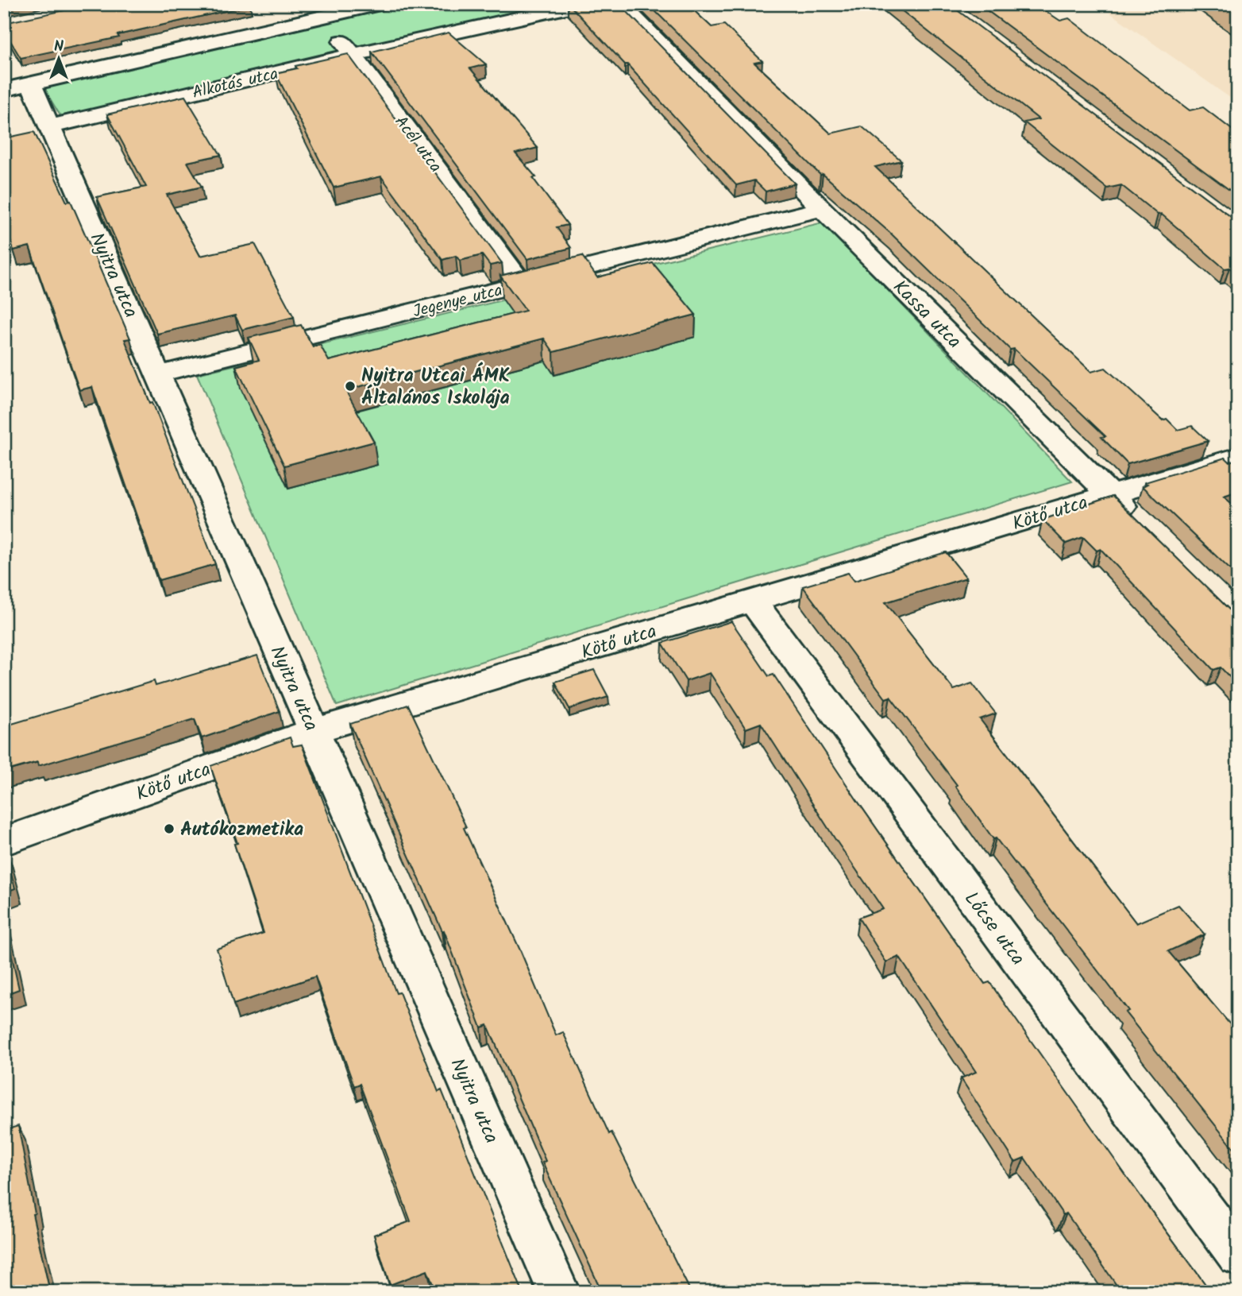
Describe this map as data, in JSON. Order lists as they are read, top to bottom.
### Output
{
  "streets": {
    "street": [
      "Alkotás utca",
      "Acél utca",
      "Nyitra utca",
      "Jegenye utca",
      "Kassa utca",
      "Kötő utca",
      "Lőcse utca"
    ]
  },
  "crossings": [
    ["Alkotás utca", "Acél utca"],
    ["Alkotás utca", "Nyitra utca"],
    ["Acél utca", "Jegenye utca"],
    ["Nyitra utca", "Jegenye utca"],
    ["Nyitra utca", "Kötő utca"],
    ["Jegenye utca", "Kassa utca"],
    ["Kassa utca", "Kötő utca"],
    ["Kötő utca", "Lőcse utca"]
  ],
  "places": ["Nyitra Utcai ÁMK Általános Iskolája", "Autókozmetika"],
  "north": "top"
}
